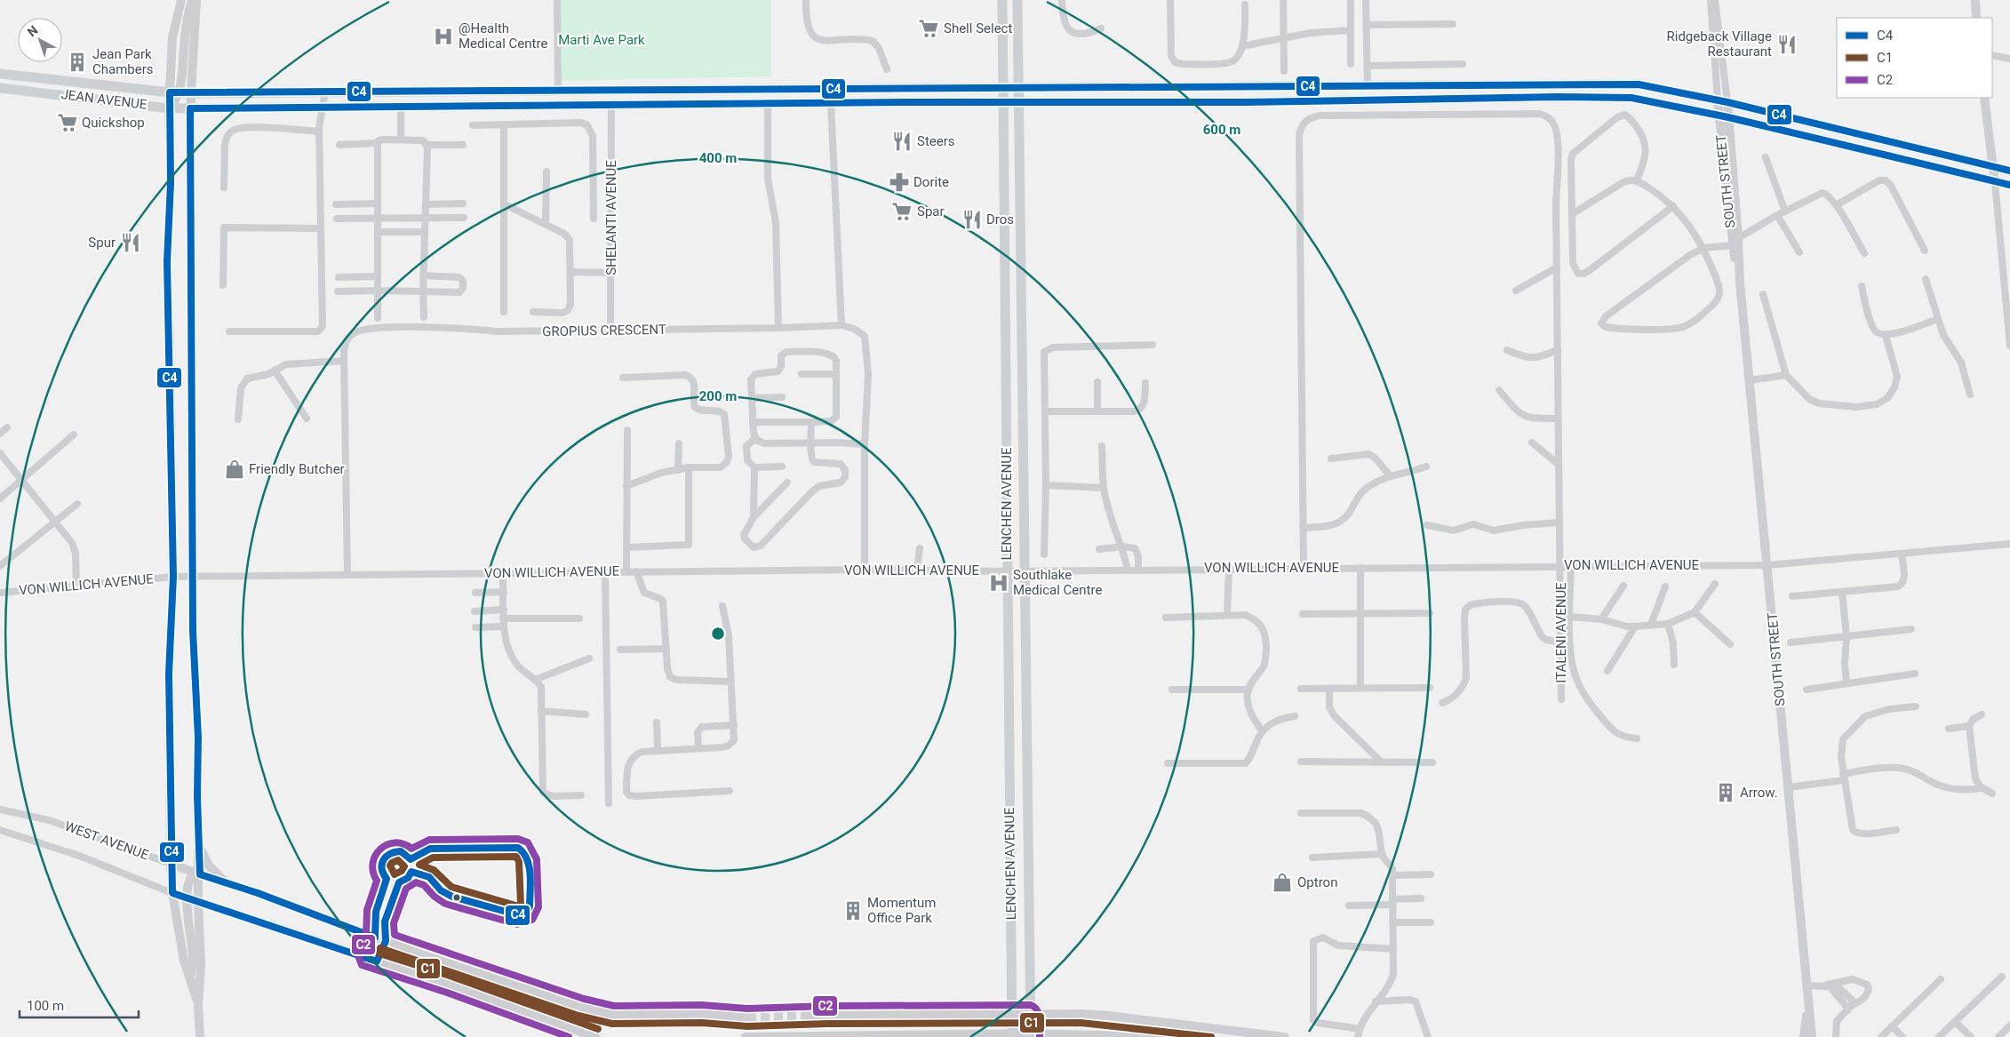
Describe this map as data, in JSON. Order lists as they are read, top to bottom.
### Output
{
  "streets": {
    "main road": ["JEAN AVENUE", "LENCHEN AVENUE"],
    "street": [
      "SOUTH STREET",
      "SHELANTI AVENUE",
      "GROPIUS CRESCENT",
      "VON WILLICH AVENUE",
      "ITALENI AVENUE",
      "WEST AVENUE"
    ]
  },
  "crossings": [
    ["JEAN AVENUE", "SOUTH STREET"],
    ["JEAN AVENUE", "SHELANTI AVENUE"],
    ["JEAN AVENUE", "LENCHEN AVENUE"],
    ["SOUTH STREET", "VON WILLICH AVENUE"],
    ["SHELANTI AVENUE", "GROPIUS CRESCENT"],
    ["GROPIUS CRESCENT", "VON WILLICH AVENUE"],
    ["LENCHEN AVENUE", "VON WILLICH AVENUE"],
    ["VON WILLICH AVENUE", "ITALENI AVENUE"]
  ],
  "parks": ["Marti Ave Park"],
  "places": {
    "supermarket": ["Shell Select", "Quickshop", "Spar"],
    "hospital": ["@Health Medical Centre", "Southlake Medical Centre"],
    "restaurant": [
      "Ridgeback Village Restaurant",
      "Steers",
      "Dros",
      "Spur"
    ],
    "building": ["Jean Park Chambers", "Arrow.", "Momentum Office Park"],
    "pharmacy": ["Dorite"],
    "shop": ["Friendly Butcher", "Optron"]
  },
  "lines": ["transit line C4", "transit line C2", "transit line C1"],
  "legend": ["C4", "C1", "C2"],
  "scale_bar": "100 m",
  "north": "top left",
  "rings": ["600 m", "400 m", "200 m"]
}
